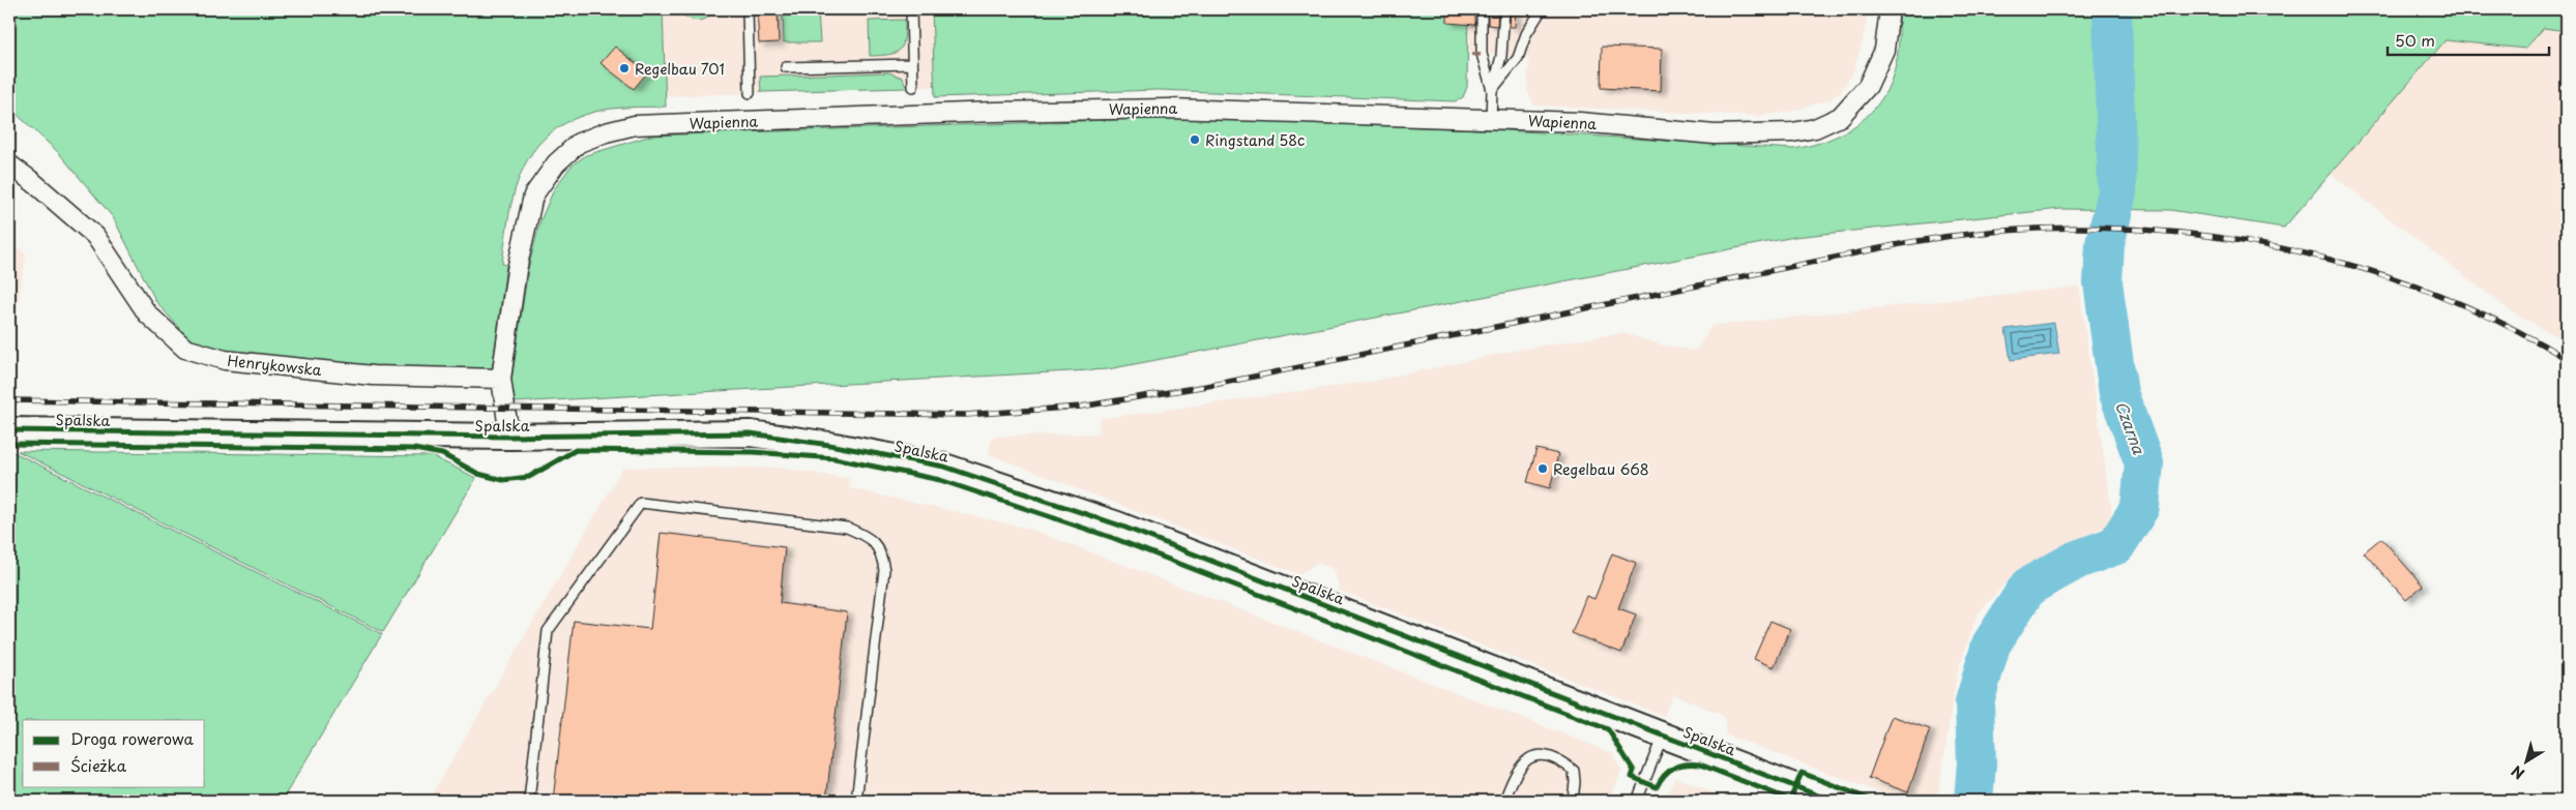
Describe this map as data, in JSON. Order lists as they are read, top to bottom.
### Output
{
  "streets": {
    "street": ["Wapienna", "Henrykowska", "Spalska"]
  },
  "crossings": [
    ["Wapienna", "Henrykowska"]
  ],
  "water": ["Czarna"],
  "places": ["Regelbau 701", "Ringstand 58c", "Regelbau 668"],
  "legend": ["Droga rowerowa", "Ścieżka"],
  "scale_bar": "50 m",
  "north": "bottom left"
}
